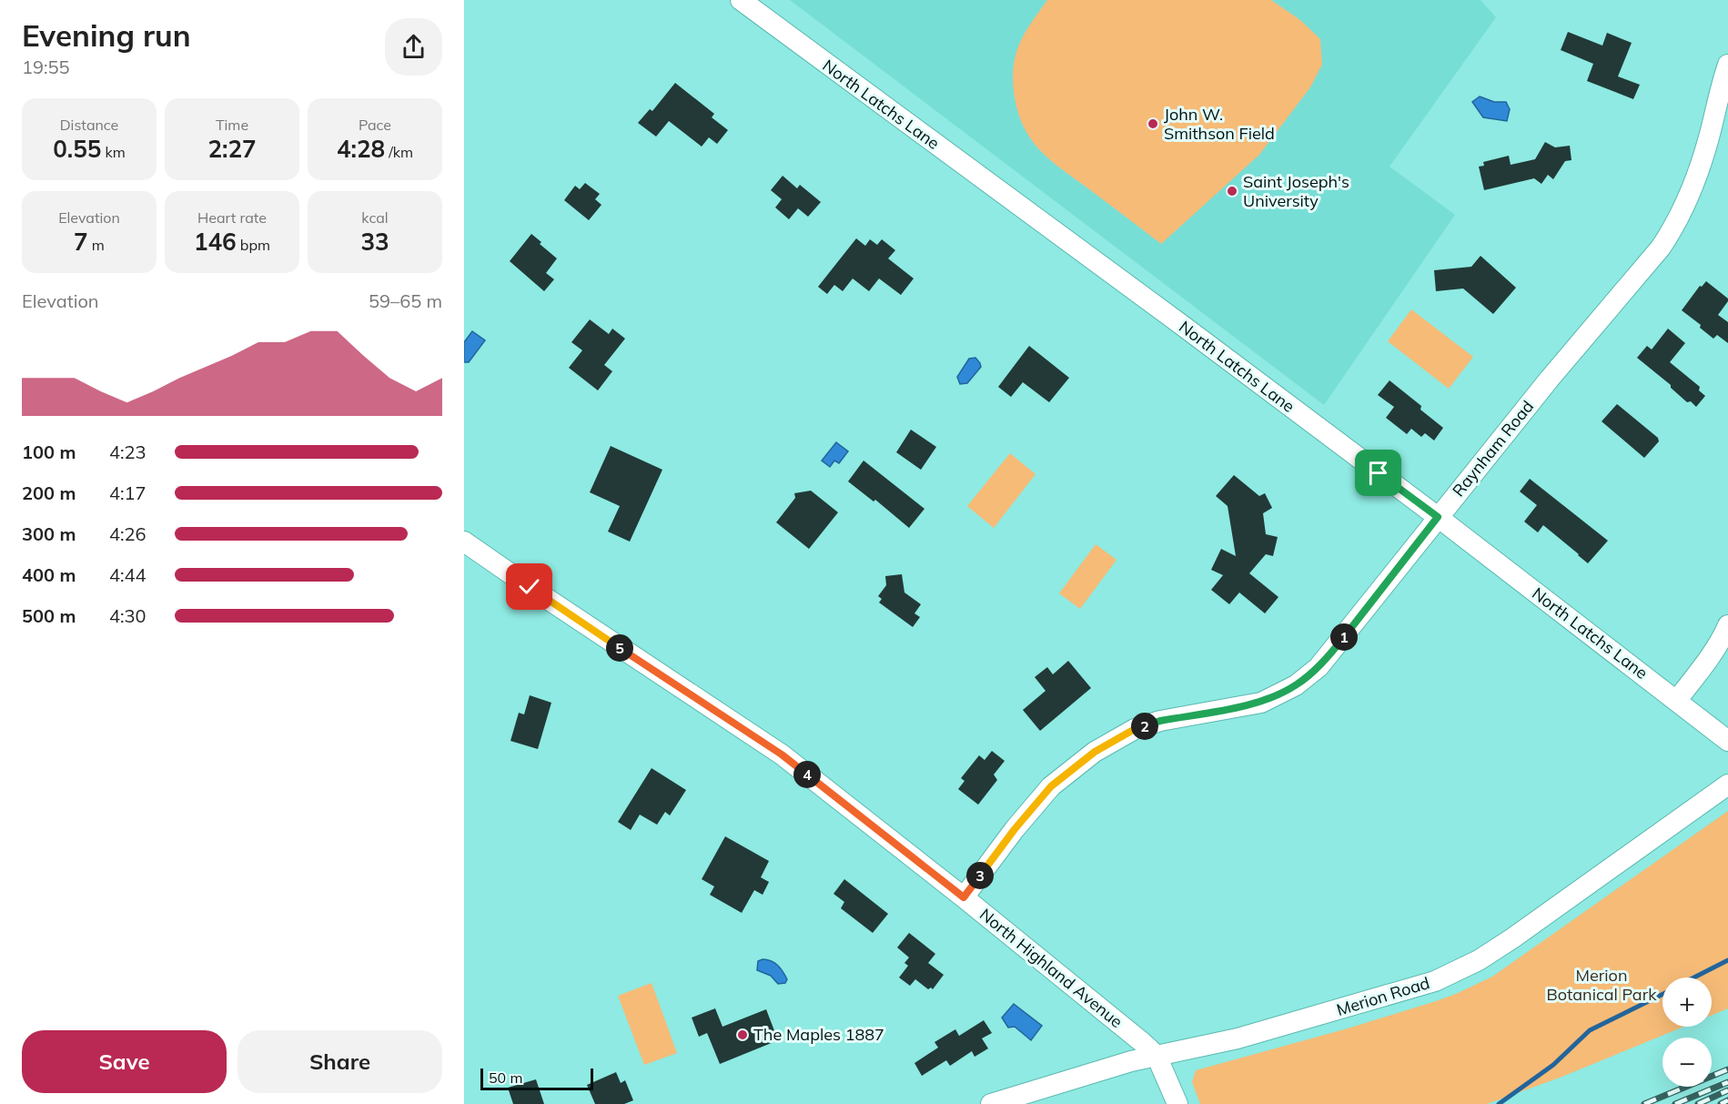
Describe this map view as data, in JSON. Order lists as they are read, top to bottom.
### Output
{
  "streets": {
    "street": [
      "North Latchs Lane",
      "Raynham Road",
      "North Highland Avenue",
      "Merion Road"
    ]
  },
  "crossings": [
    ["North Latchs Lane", "Raynham Road"],
    ["Raynham Road", "North Highland Avenue"],
    ["North Highland Avenue", "Merion Road"]
  ],
  "parks": ["Merion Botanical Park"],
  "places": ["John W. Smithson Field", "Saint Joseph's University", "The Maples 1887"],
  "scale_bar": "50 m",
  "page": {
    "heading": ["Evening run", "19:55"],
    "stats": [
      ["Distance", "0.55 km"],
      ["Time", "2:27"],
      ["Pace", "4:28 /km"],
      ["Elevation", "7 m"],
      ["Heart rate", "146 bpm"],
      ["kcal", "33"]
    ],
    "chart": ["Elevation", "59–65 m"],
    "list": [
      {
        "name": "100 m",
        "note": "4:23"
      },
      {
        "name": "200 m",
        "note": "4:17"
      },
      {
        "name": "300 m",
        "note": "4:26"
      },
      {
        "name": "400 m",
        "note": "4:44"
      },
      {
        "name": "500 m",
        "note": "4:30"
      }
    ],
    "pins": [
      "1",
      "5",
      "2",
      "4",
      "3"
    ],
    "map_buttons": ["+", "−"],
    "buttons": ["Save", "Share"],
    "scale": "50 m"
  }
}
